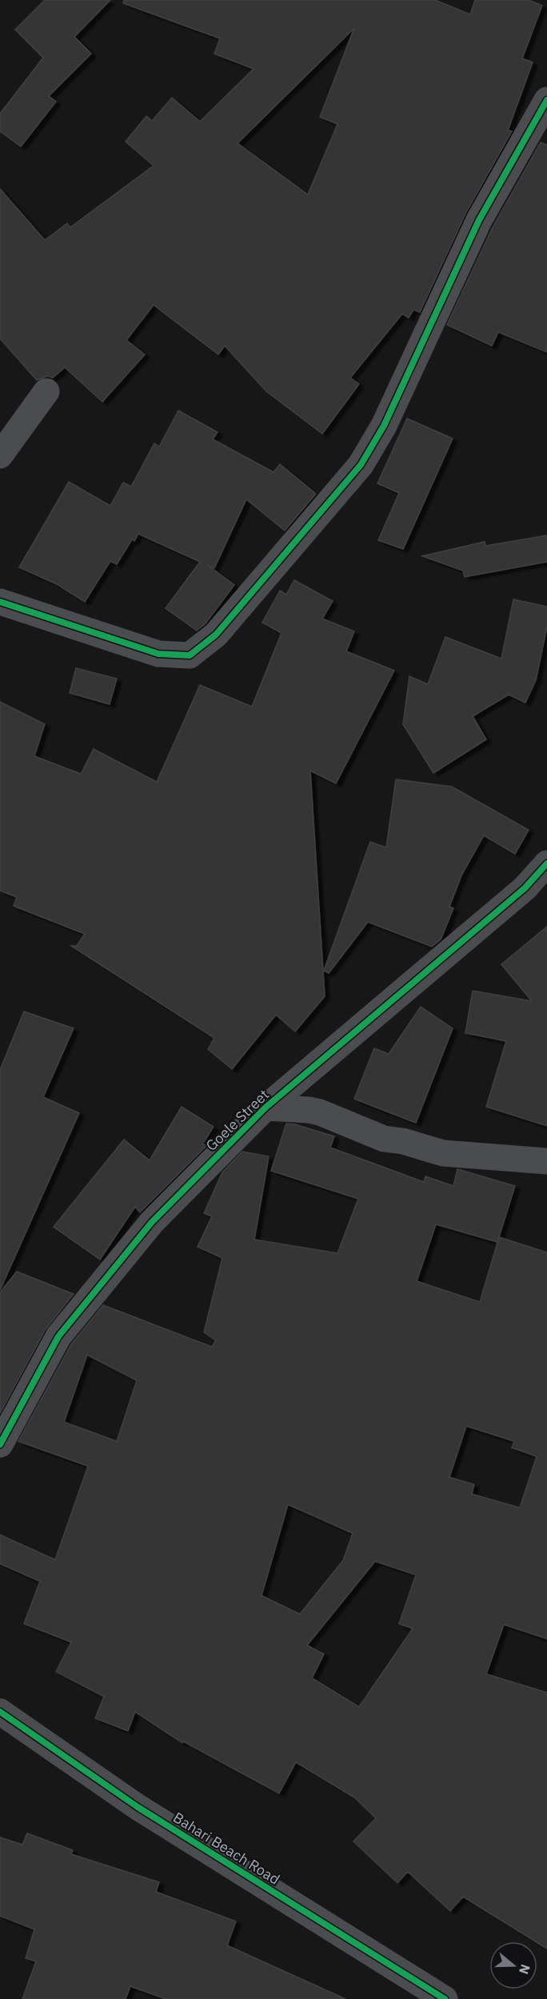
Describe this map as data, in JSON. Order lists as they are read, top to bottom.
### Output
{
  "streets": {
    "street": ["Goele Street", "Bahari Beach Road"]
  },
  "north": "right"
}
